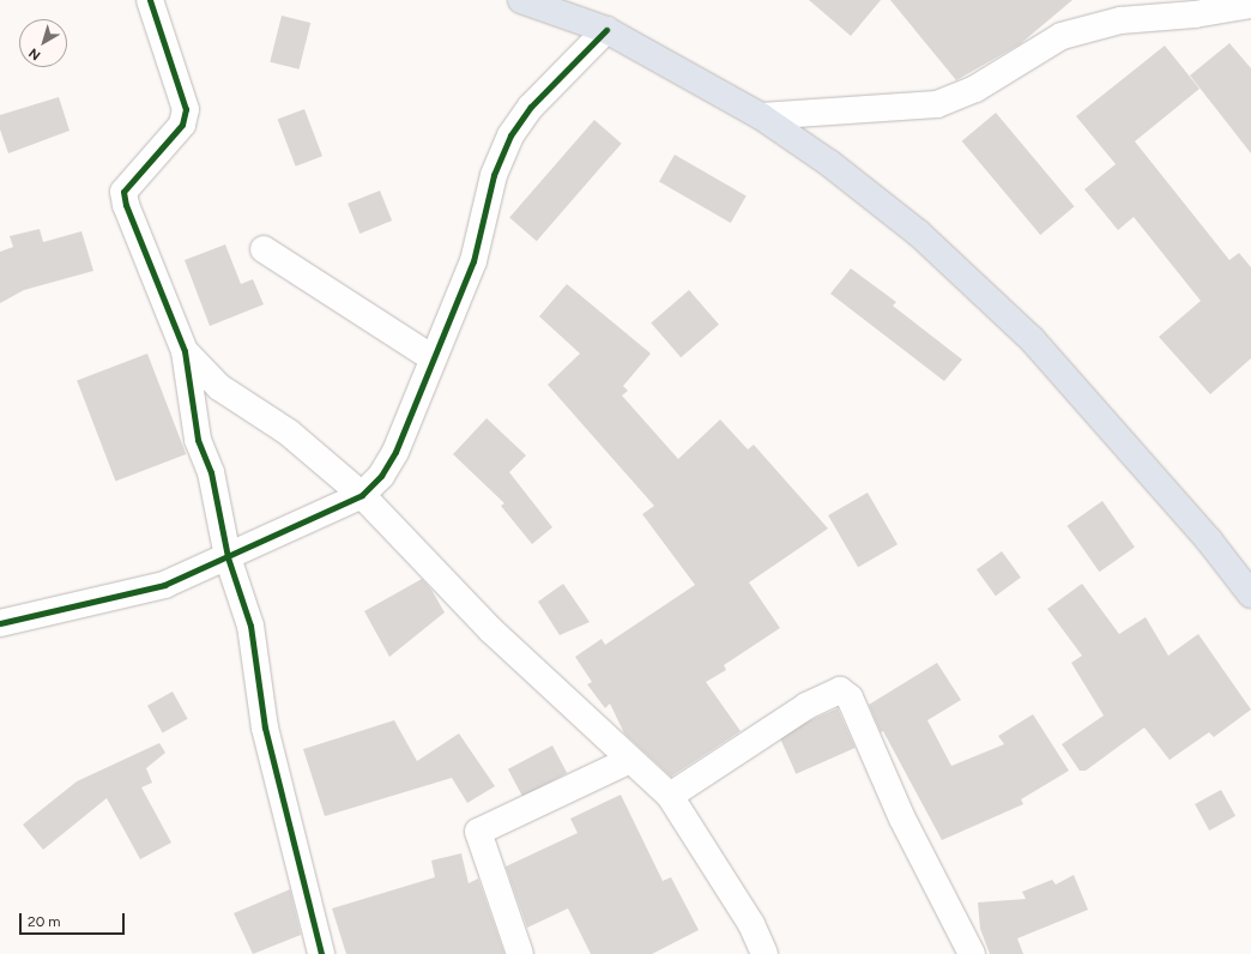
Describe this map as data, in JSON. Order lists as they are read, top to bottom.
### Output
{
  "scale_bar": "20 m",
  "north": "bottom left"
}
